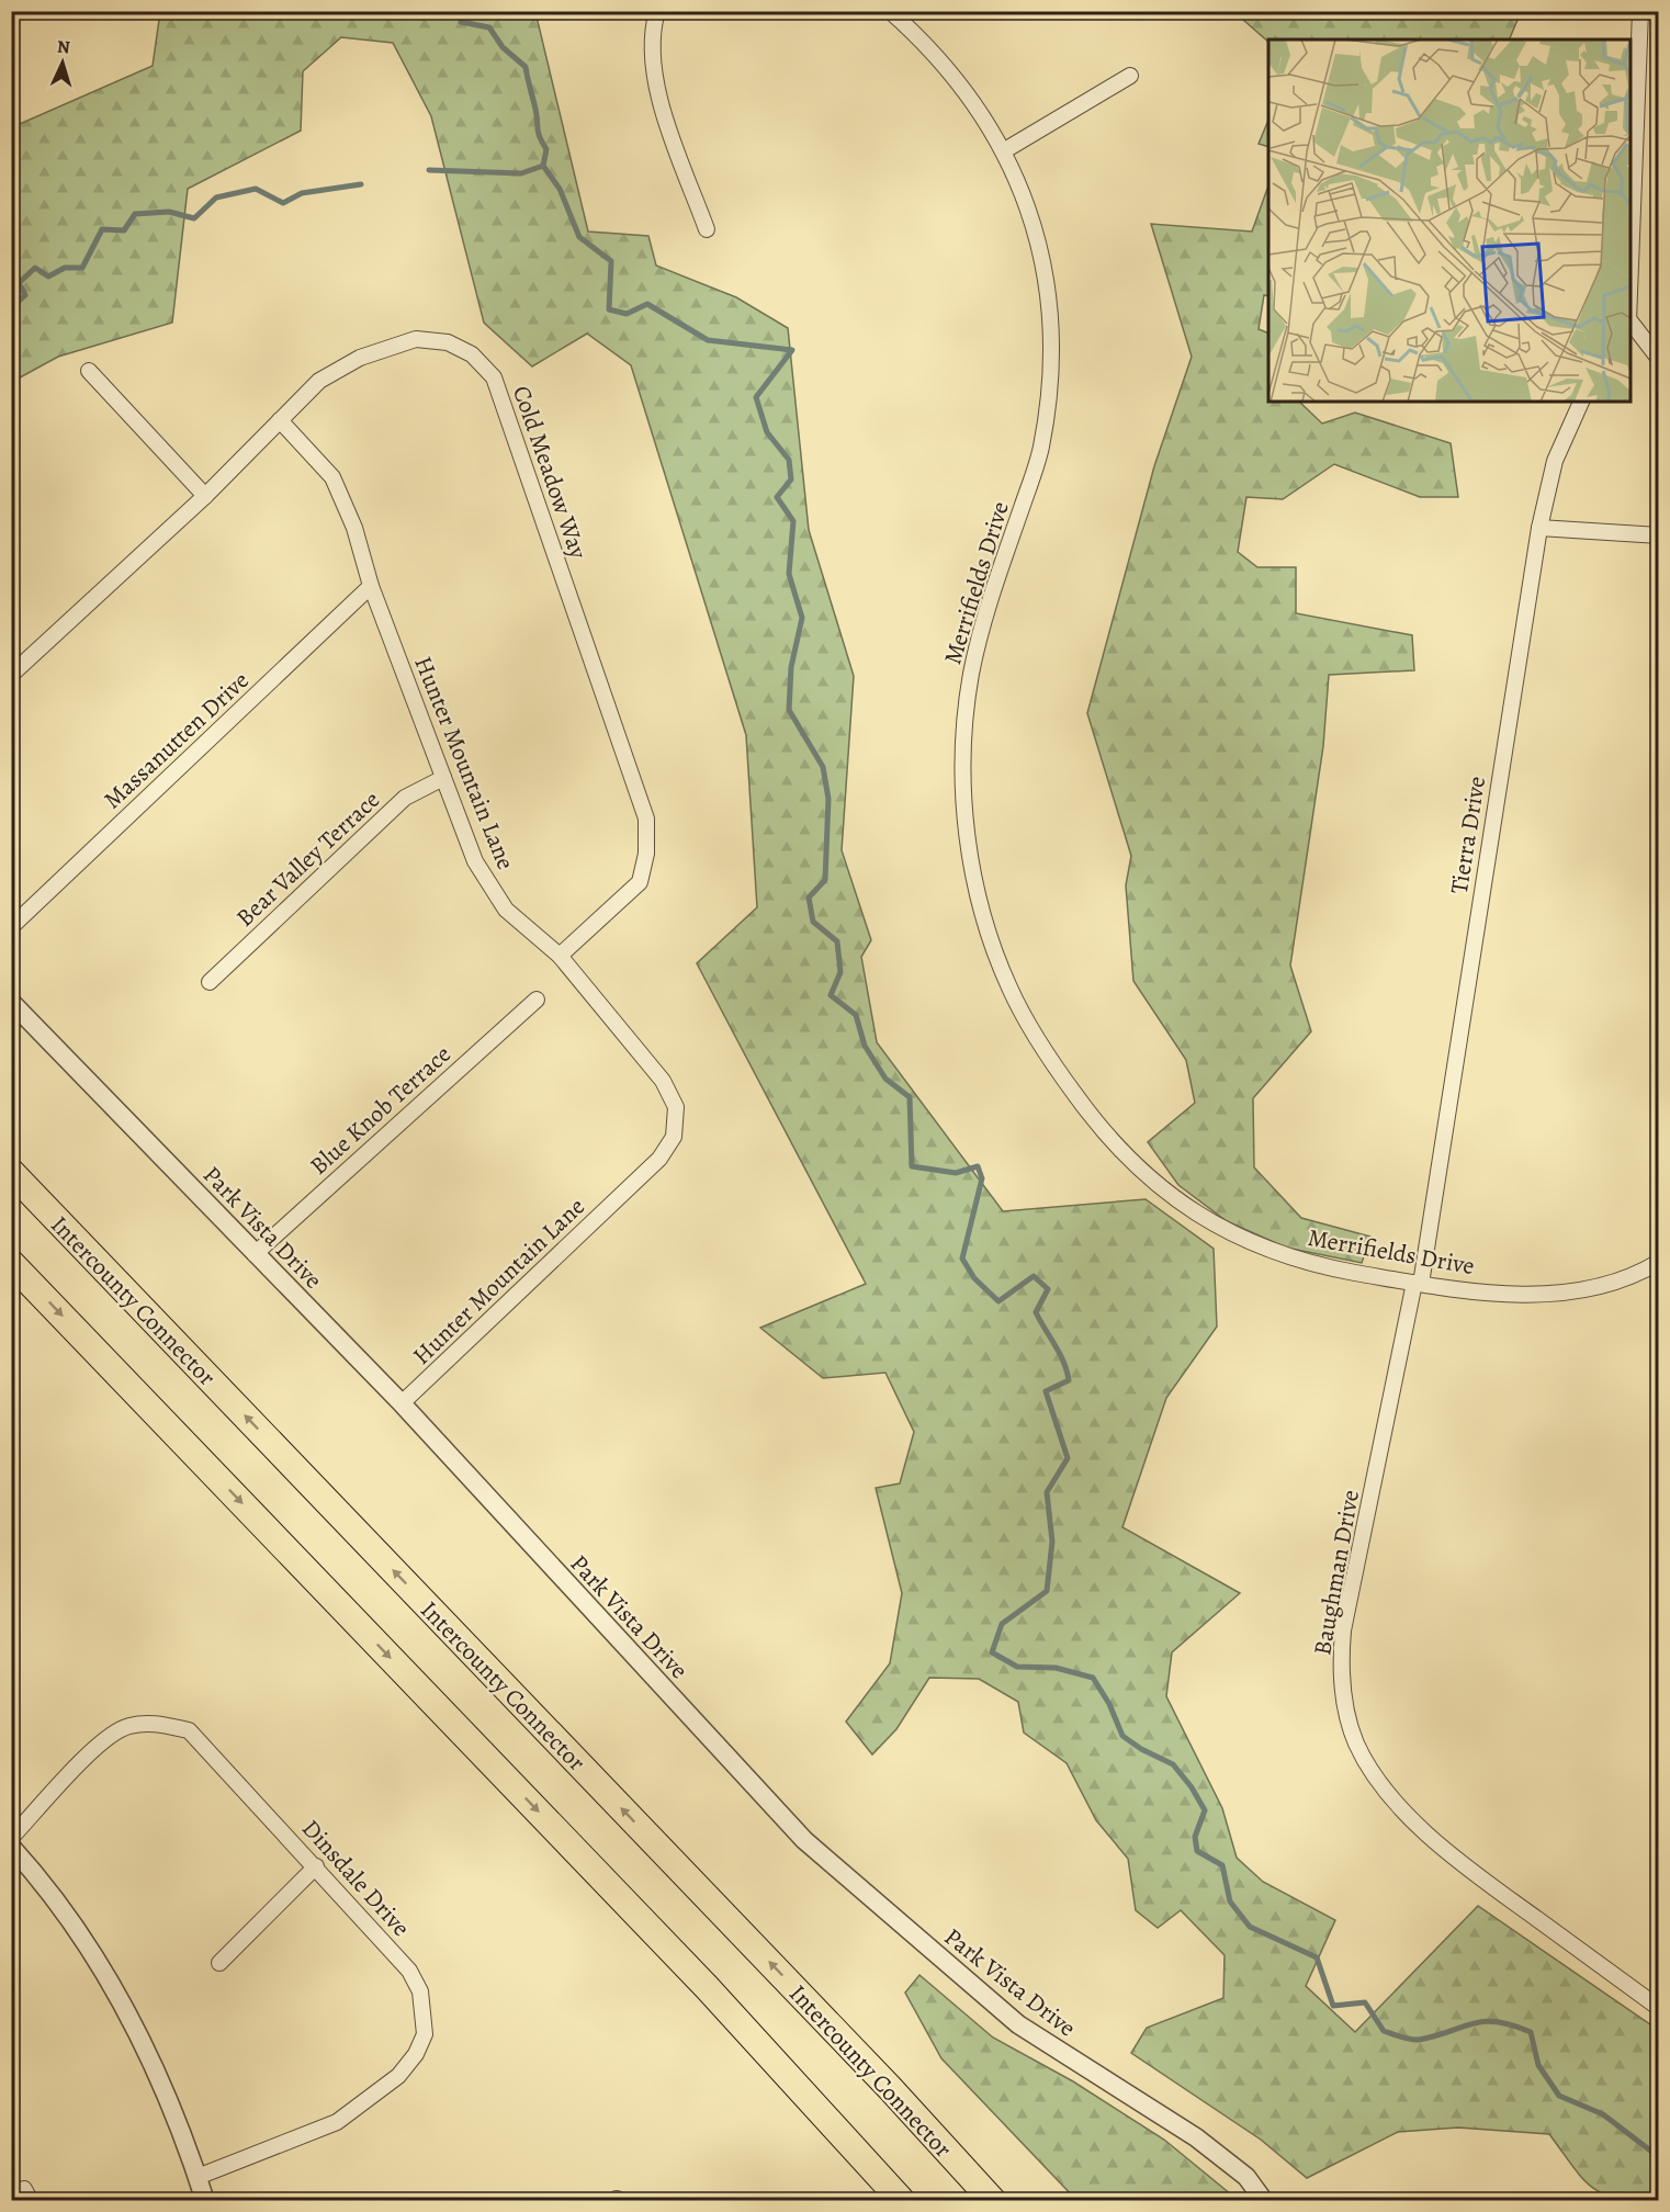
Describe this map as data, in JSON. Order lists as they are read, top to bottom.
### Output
{
  "streets": {
    "highway": ["Intercounty Connector"],
    "street": [
      "Cold Meadow Way",
      "Merrifields Drive",
      "Massanutten Drive",
      "Hunter Mountain Lane",
      "Tierra Drive",
      "Bear Valley Terrace",
      "Blue Knob Terrace",
      "Park Vista Drive",
      "Baughman Drive",
      "Dinsdale Drive"
    ]
  },
  "crossings": [
    ["Cold Meadow Way", "Hunter Mountain Lane"],
    ["Merrifields Drive", "Tierra Drive"],
    ["Merrifields Drive", "Baughman Drive"],
    ["Massanutten Drive", "Hunter Mountain Lane"],
    ["Hunter Mountain Lane", "Bear Valley Terrace"],
    ["Hunter Mountain Lane", "Park Vista Drive"],
    ["Tierra Drive", "Baughman Drive"],
    ["Blue Knob Terrace", "Park Vista Drive"]
  ],
  "north": "top"
}
